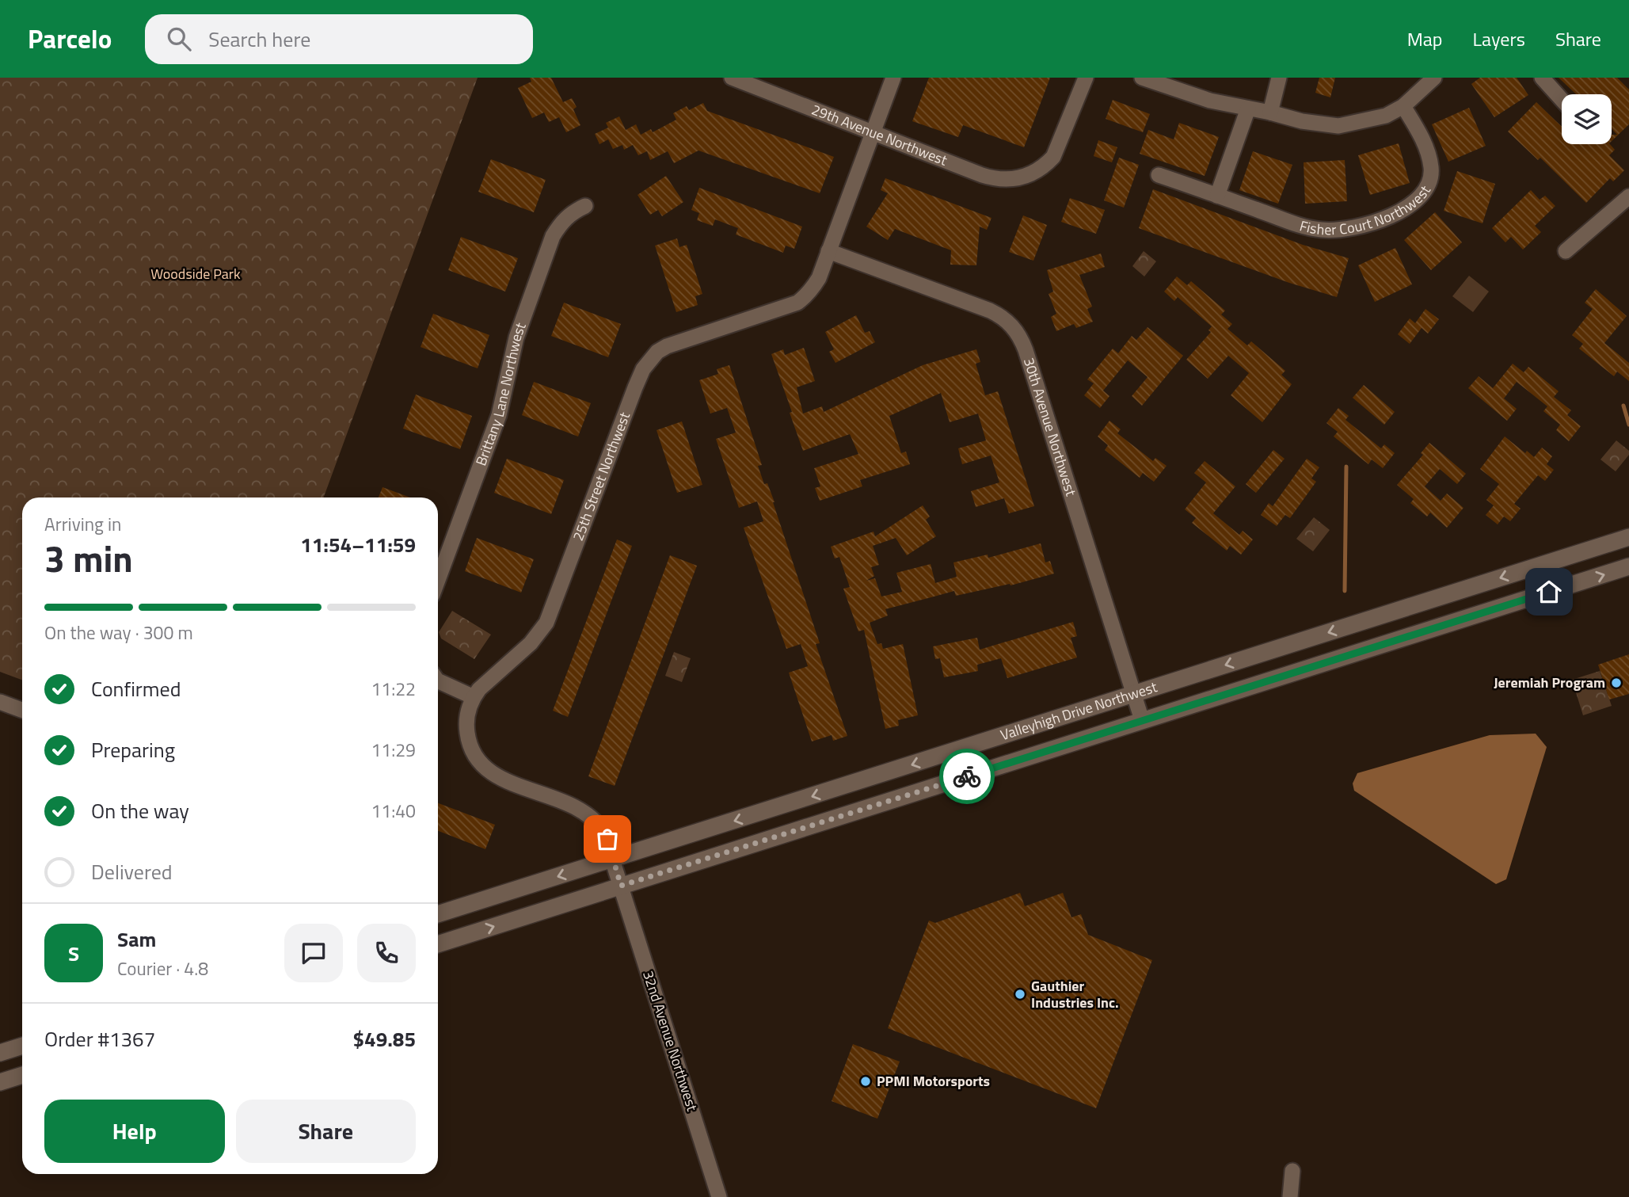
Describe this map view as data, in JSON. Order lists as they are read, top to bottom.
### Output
{
  "streets": {
    "main road": ["Valleyhigh Drive Northwest"],
    "street": [
      "29th Avenue Northwest",
      "Fisher Court Northwest",
      "Brittany Lane Northwest",
      "30th Avenue Northwest",
      "25th Street Northwest",
      "32nd Avenue Northwest"
    ]
  },
  "crossings": [
    ["29th Avenue Northwest", "25th Street Northwest"],
    ["30th Avenue Northwest", "25th Street Northwest"],
    ["30th Avenue Northwest", "Valleyhigh Drive Northwest"],
    ["25th Street Northwest", "Valleyhigh Drive Northwest"],
    ["25th Street Northwest", "32nd Avenue Northwest"],
    ["Valleyhigh Drive Northwest", "32nd Avenue Northwest"]
  ],
  "parks": ["Woodside Park"],
  "places": ["Jeremiah Program", "Gauthier Industries Inc.", "PPMI Motorsports"],
  "page": {
    "header": "Parcelo",
    "search": "Search here",
    "nav": ["Map", "Layers", "Share"],
    "heading": ["3 min", "Arriving in", "11:54–11:59"],
    "panel": [
      "Sam",
      "Courier · 4.8",
      "Order #1367",
      "$49.85"
    ],
    "bar": "On the way · 300 m",
    "list": [
      ["Confirmed", "11:22"],
      ["Preparing", "11:29"],
      ["On the way", "11:40"],
      "Delivered"
    ],
    "round": "S",
    "buttons": ["Help", "Share"]
  }
}
